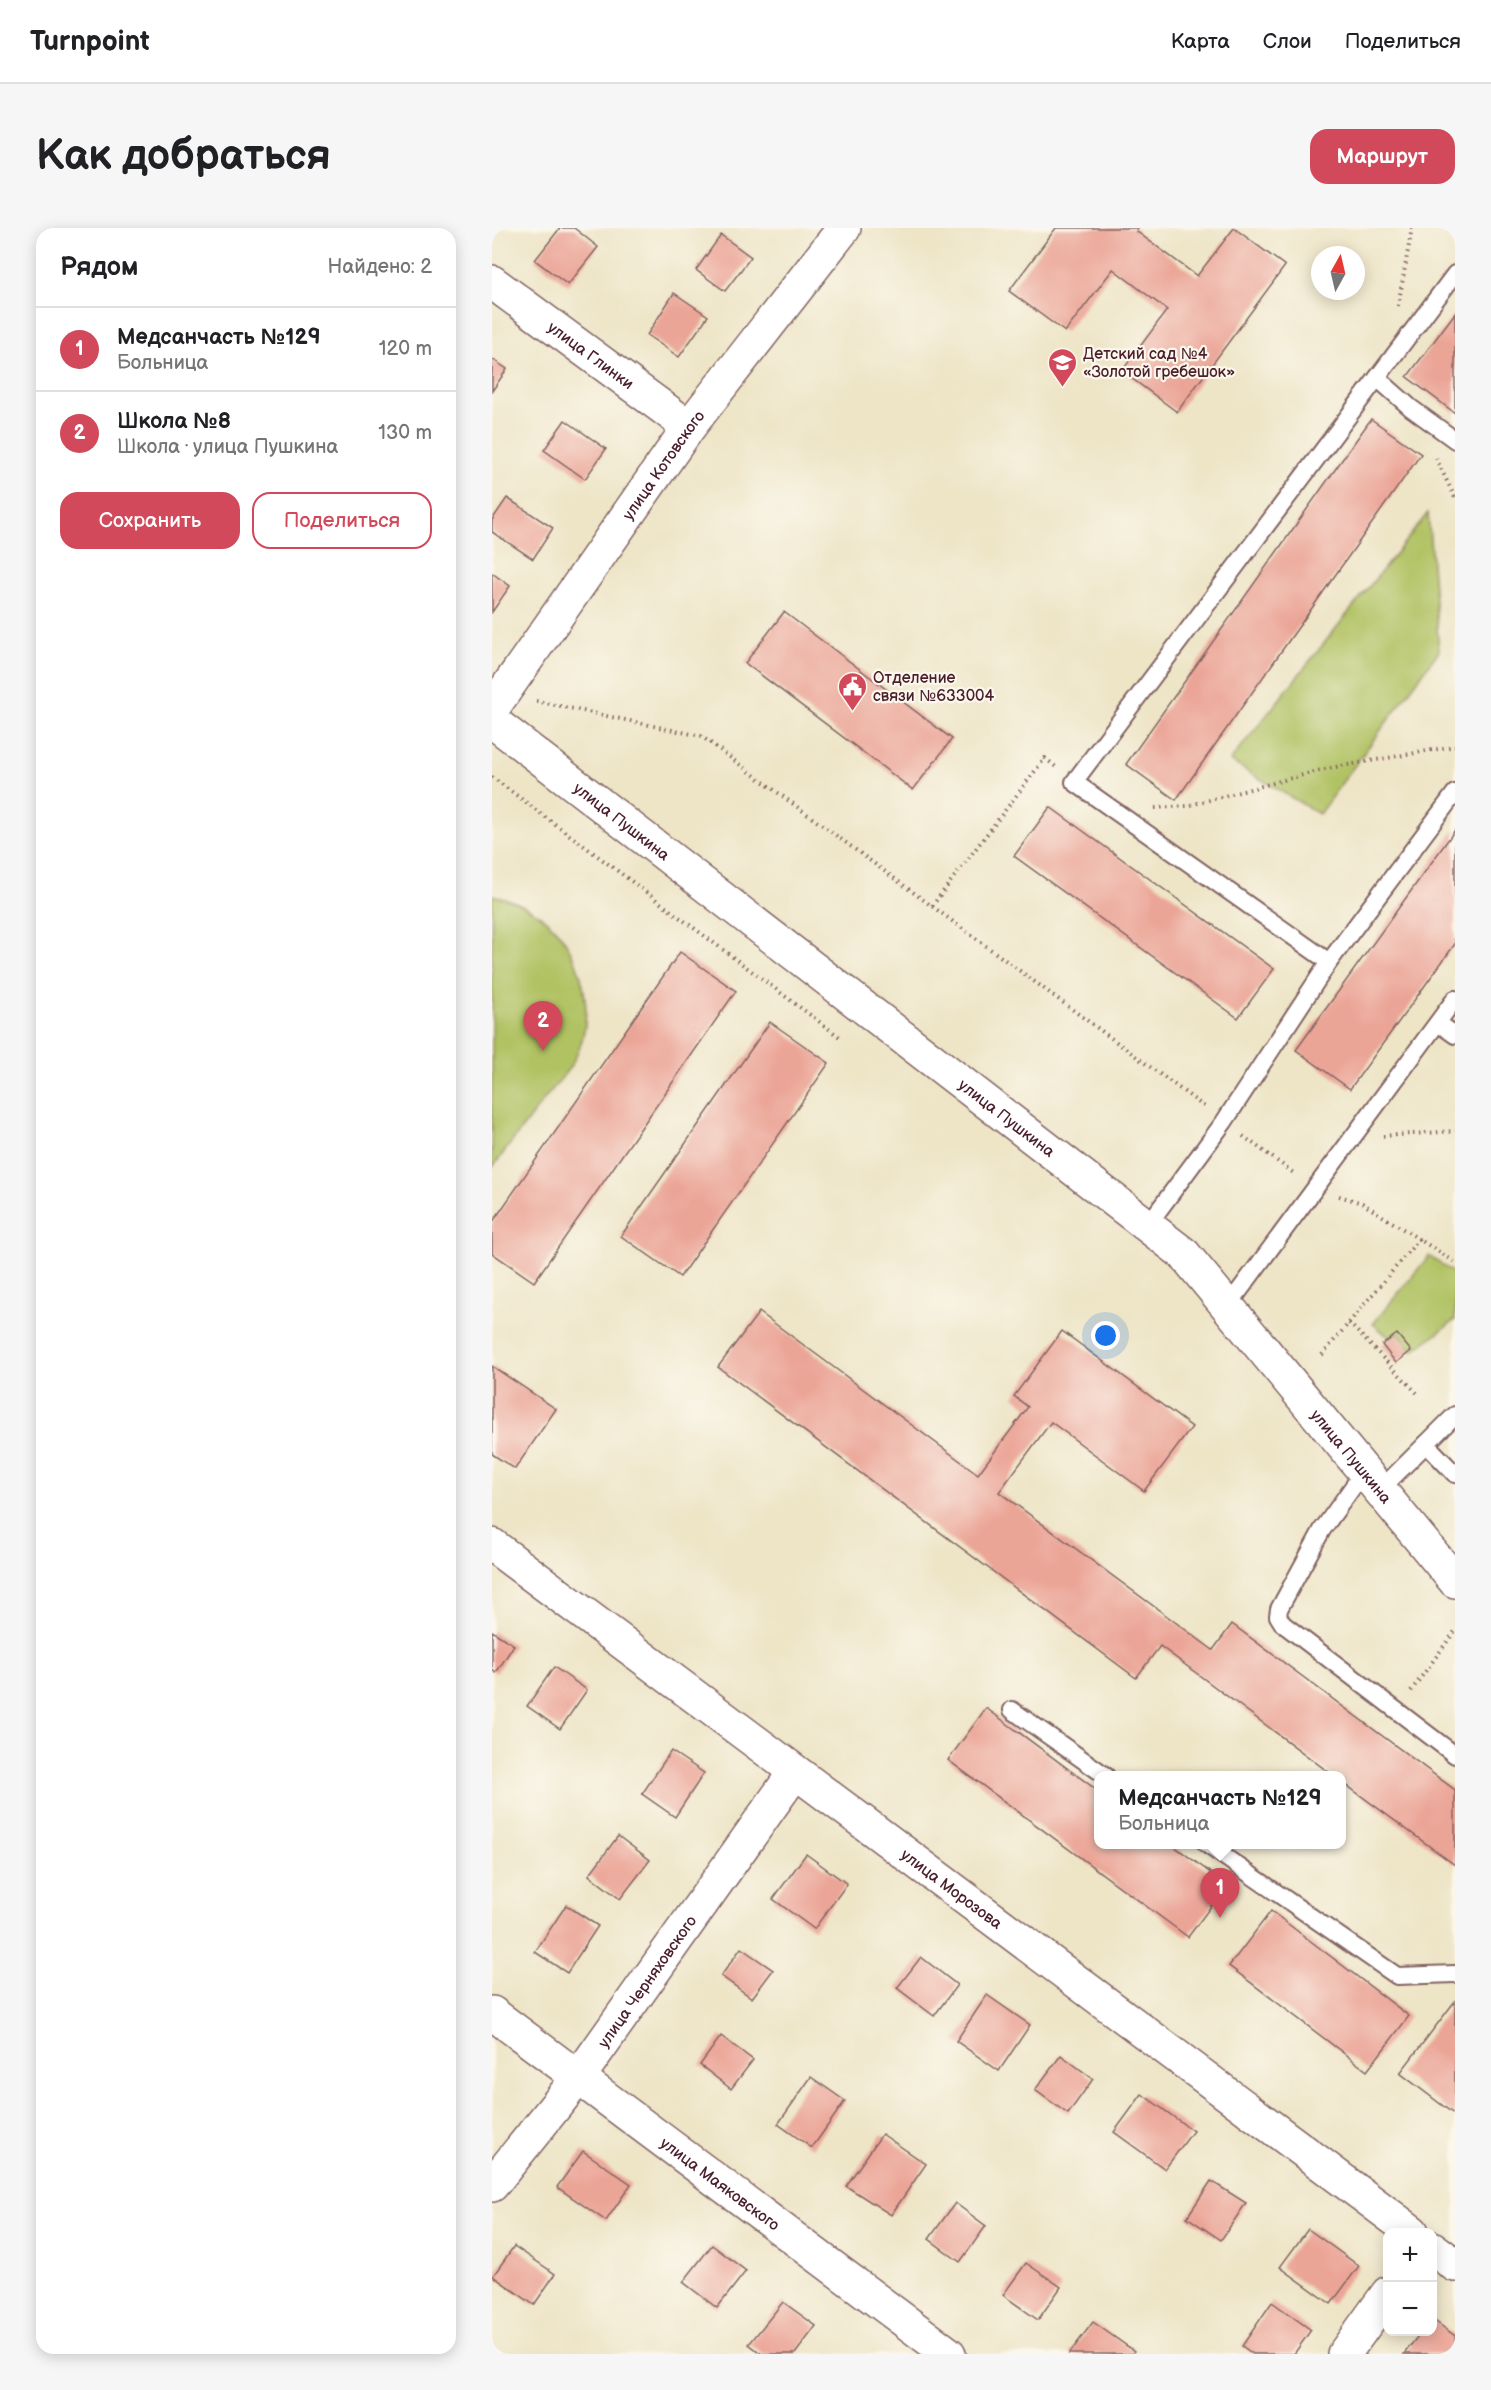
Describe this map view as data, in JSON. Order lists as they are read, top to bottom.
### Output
{
  "streets": {
    "street": [
      "улица Глинки",
      "улица Котовского",
      "улица Пушкина",
      "улица Морозова",
      "улица Черняховского",
      "улица Маяковского"
    ]
  },
  "crossings": [
    ["улица Глинки", "улица Котовского"],
    ["улица Котовского", "улица Пушкина"],
    ["улица Морозова", "улица Черняховского"],
    ["улица Черняховского", "улица Маяковского"]
  ],
  "places": {
    "school or university": ["Детский сад №4 «Золотой гребешок»"],
    "public building": ["Отделение связи №633004"]
  },
  "north": "top",
  "page": {
    "header": "Turnpoint",
    "nav": ["Карта", "Слои", "Поделиться"],
    "buttons": [
      "Маршрут",
      ["Сохранить", "Поделиться"]
    ],
    "title": "Как добраться",
    "heading": ["Рядом", "Найдено: 2"],
    "list": [
      {
        "mark": "1",
        "name": "Медсанчасть №129",
        "note": "Больница",
        "value": "120 m"
      },
      {
        "mark": "2",
        "name": "Школа №8",
        "note": "Школа · улица Пушкина",
        "value": "130 m"
      }
    ],
    "pins": ["2", "1"],
    "popup": ["Медсанчасть №129", "Больница"],
    "map_buttons": ["+", "−"]
  }
}
